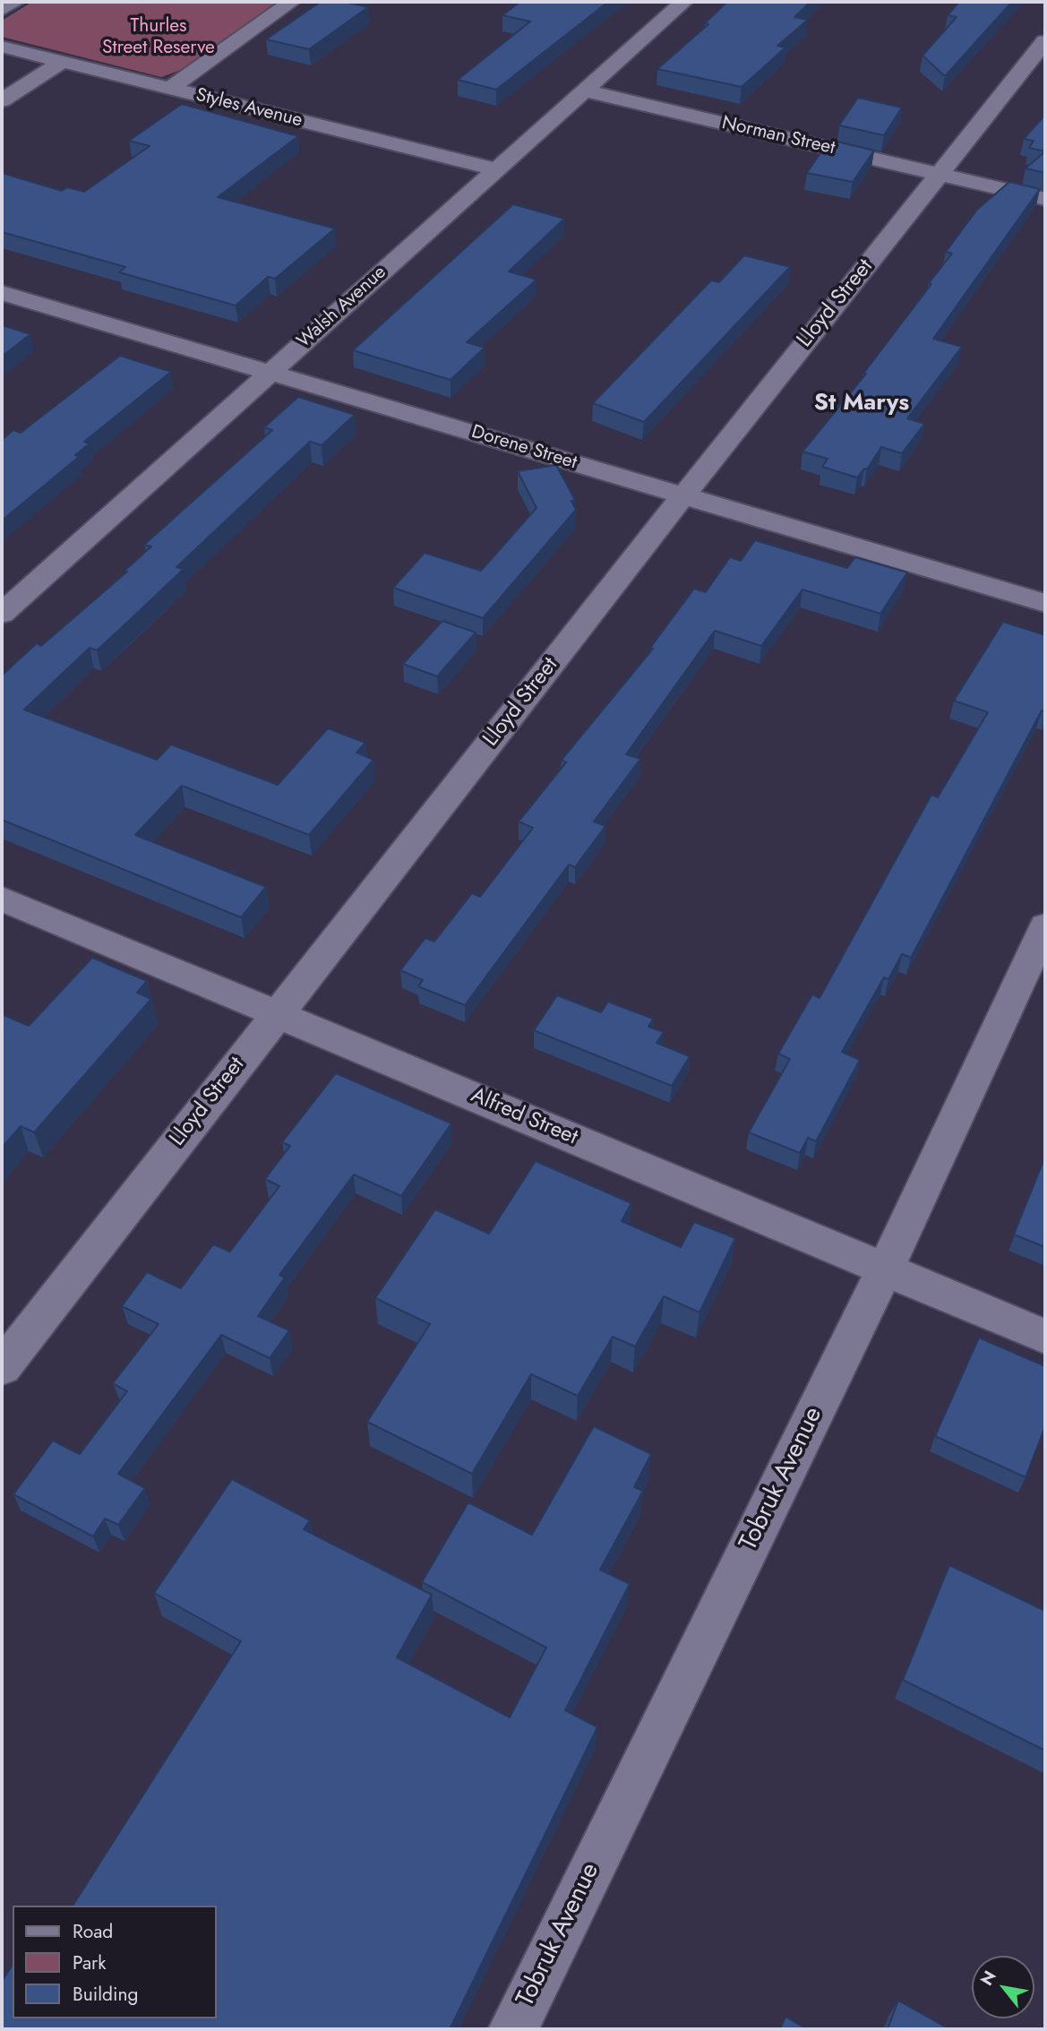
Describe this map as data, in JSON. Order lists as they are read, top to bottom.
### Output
{
  "streets": {
    "street": [
      "Styles Avenue",
      "Norman Street",
      "Lloyd Street",
      "Walsh Avenue",
      "Dorene Street",
      "Alfred Street",
      "Tobruk Avenue"
    ]
  },
  "crossings": [
    ["Styles Avenue", "Walsh Avenue"],
    ["Norman Street", "Lloyd Street"],
    ["Norman Street", "Walsh Avenue"],
    ["Lloyd Street", "Dorene Street"],
    ["Lloyd Street", "Alfred Street"],
    ["Walsh Avenue", "Dorene Street"],
    ["Alfred Street", "Tobruk Avenue"]
  ],
  "districts": ["St Marys"],
  "parks": ["Thurles Street Reserve"],
  "legend": ["Road", "Park", "Building"],
  "north": "top left"
}
